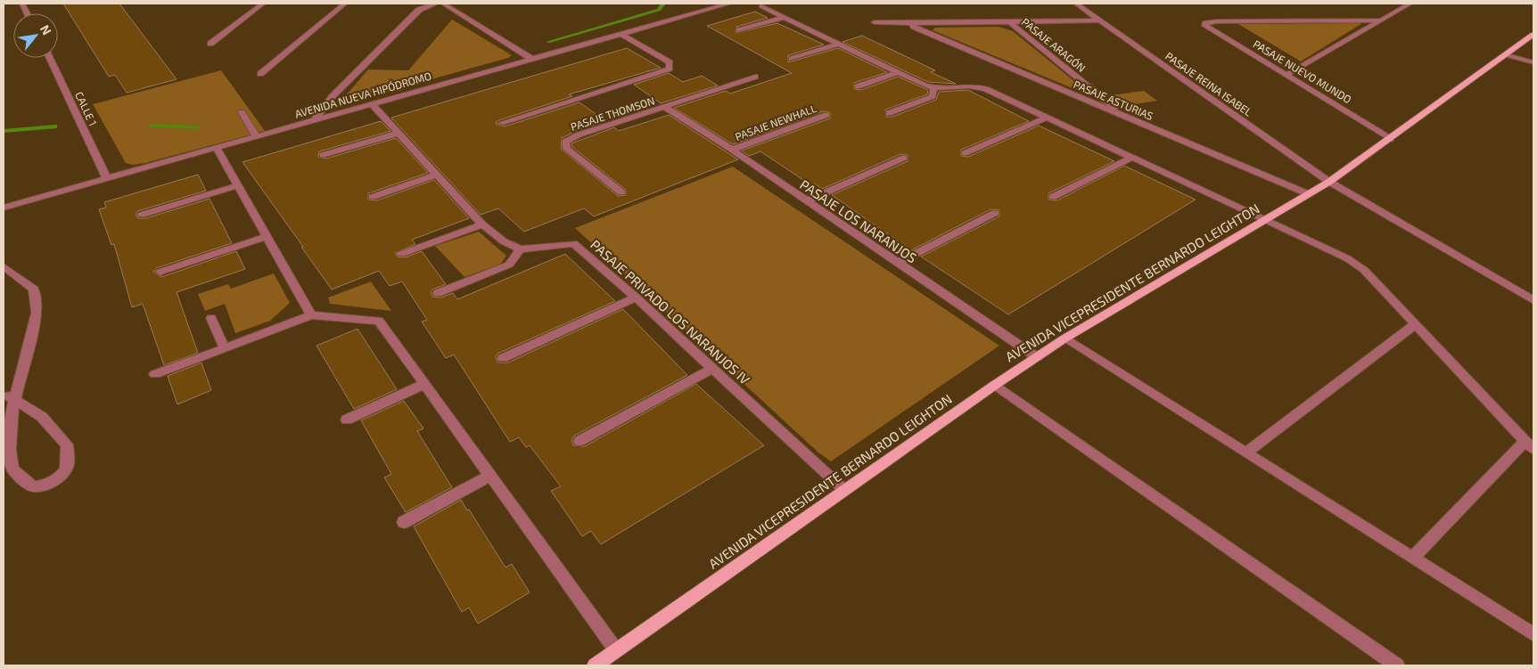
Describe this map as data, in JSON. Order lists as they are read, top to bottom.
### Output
{
  "streets": {
    "main road": ["AVENIDA VICEPRESIDENTE BERNARDO LEIGHTON"],
    "street": [
      "PASAJE ARAGÓN",
      "PASAJE NUEVO MUNDO",
      "PASAJE REINA ISABEL",
      "AVENIDA NUEVA HIPÓDROMO",
      "PASAJE ASTURIAS",
      "CALLE 1",
      "PASAJE THOMSON",
      "PASAJE NEWHALL",
      "PASAJE LOS NARANJOS",
      "PASAJE PRIVADO LOS NARANJOS IV"
    ]
  },
  "crossings": [
    ["PASAJE ARAGÓN", "PASAJE ASTURIAS"],
    ["PASAJE NUEVO MUNDO", "AVENIDA VICEPRESIDENTE BERNARDO LEIGHTON"],
    ["PASAJE REINA ISABEL", "AVENIDA VICEPRESIDENTE BERNARDO LEIGHTON"],
    ["AVENIDA NUEVA HIPÓDROMO", "CALLE 1"],
    ["PASAJE ASTURIAS", "AVENIDA VICEPRESIDENTE BERNARDO LEIGHTON"],
    ["PASAJE THOMSON", "PASAJE LOS NARANJOS"],
    ["PASAJE NEWHALL", "PASAJE LOS NARANJOS"],
    ["PASAJE LOS NARANJOS", "AVENIDA VICEPRESIDENTE BERNARDO LEIGHTON"],
    ["AVENIDA VICEPRESIDENTE BERNARDO LEIGHTON", "PASAJE PRIVADO LOS NARANJOS IV"]
  ],
  "north": "top right"
}
